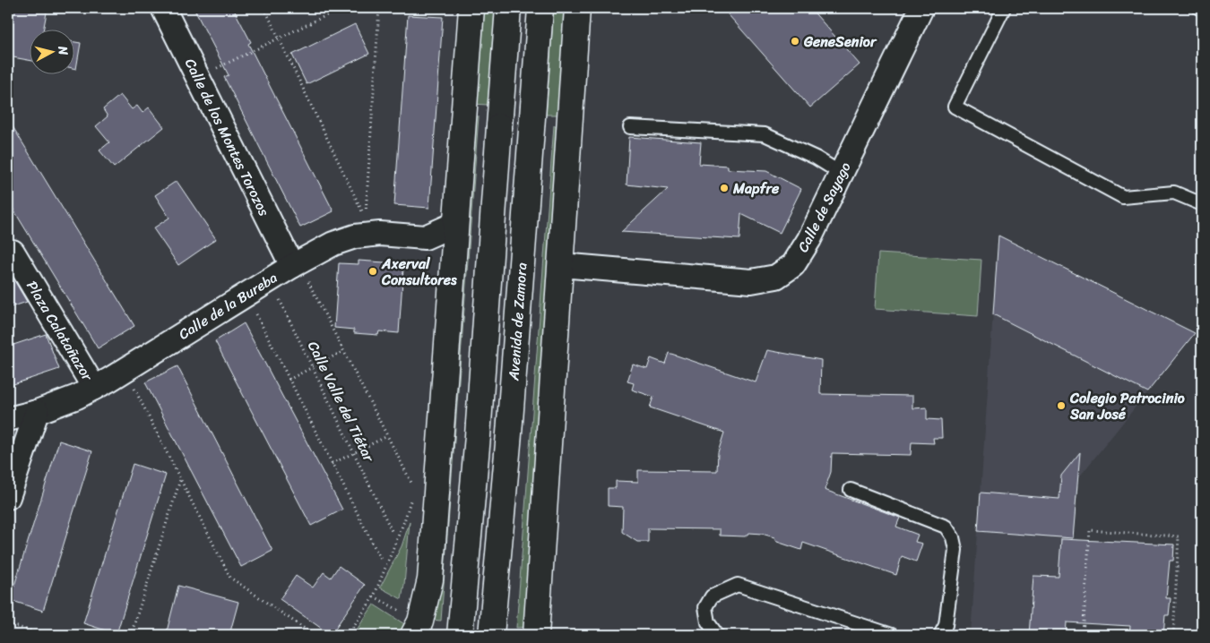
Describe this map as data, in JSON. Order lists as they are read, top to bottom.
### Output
{
  "streets": {
    "highway": ["Avenida de Zamora"],
    "street": [
      "Calle de los Montes Torozos",
      "Calle de Sayago",
      "Calle de la Bureba",
      "Plaza Calatañazor"
    ],
    "path": ["Calle Valle del Tiétar"]
  },
  "crossings": [
    ["Calle de los Montes Torozos", "Calle de la Bureba"],
    ["Calle de la Bureba", "Plaza Calatañazor"],
    ["Calle de la Bureba", "Calle Valle del Tiétar"]
  ],
  "places": [
    "GeneSenior",
    "Mapfre",
    "Axerval Consultores",
    "Colegio Patrocinio San José"
  ],
  "north": "right"
}
